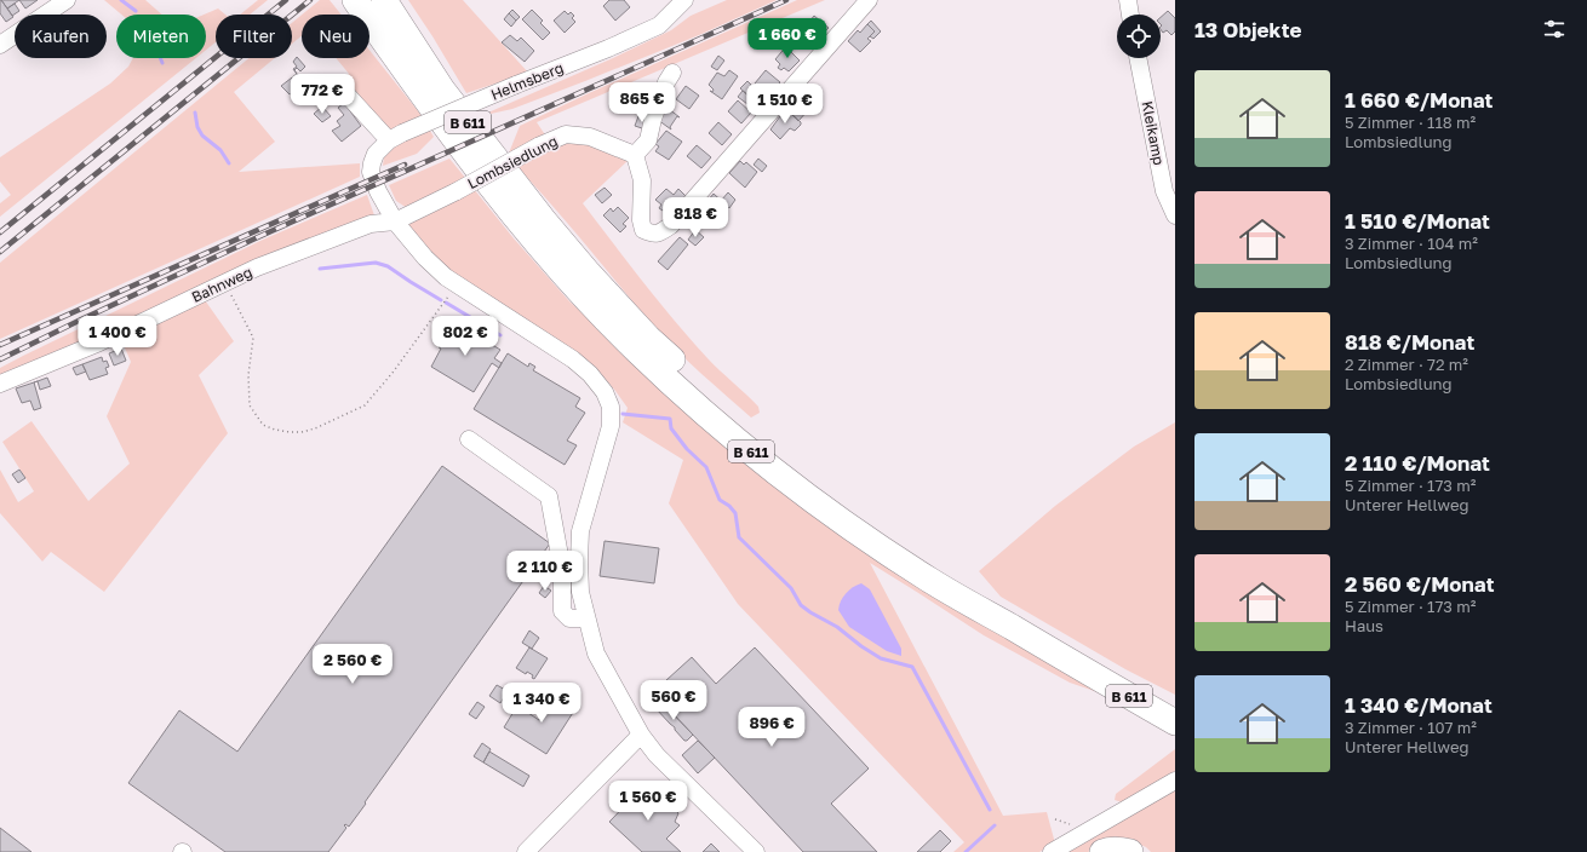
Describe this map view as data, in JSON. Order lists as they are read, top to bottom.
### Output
{
  "streets": {
    "highway": ["B 611"],
    "street": [
      "Helmsberg",
      "Kleikamp",
      "Lombsiedlung",
      "Bahnweg"
    ]
  },
  "crossings": [
    ["Helmsberg", "Lombsiedlung"],
    ["Helmsberg", "Bahnweg"],
    ["Lombsiedlung", "Bahnweg"]
  ],
  "page": {
    "heading": "13 Objekte",
    "chip": [
      "Kaufen",
      "Mieten",
      "Filter",
      "Neu"
    ],
    "price": [
      "1 660 €",
      "772 €",
      "865 €",
      "1 510 €",
      "818 €",
      "1 400 €",
      "802 €",
      "2 110 €",
      "2 560 €",
      "560 €",
      "1 340 €",
      "896 €",
      "1 560 €"
    ],
    "list": [
      {
        "name": "1 660 €/Monat",
        "note": "5 Zimmer · 118 m² · Lombsiedlung"
      },
      {
        "name": "1 510 €/Monat",
        "note": "3 Zimmer · 104 m² · Lombsiedlung"
      },
      {
        "name": "818 €/Monat",
        "note": "2 Zimmer · 72 m² · Lombsiedlung"
      },
      {
        "name": "2 110 €/Monat",
        "note": "5 Zimmer · 173 m² · Unterer Hellweg"
      },
      {
        "name": "2 560 €/Monat",
        "note": "5 Zimmer · 173 m² · Haus"
      },
      {
        "name": "1 340 €/Monat",
        "note": "3 Zimmer · 107 m² · Unterer Hellweg"
      }
    ]
  }
}
